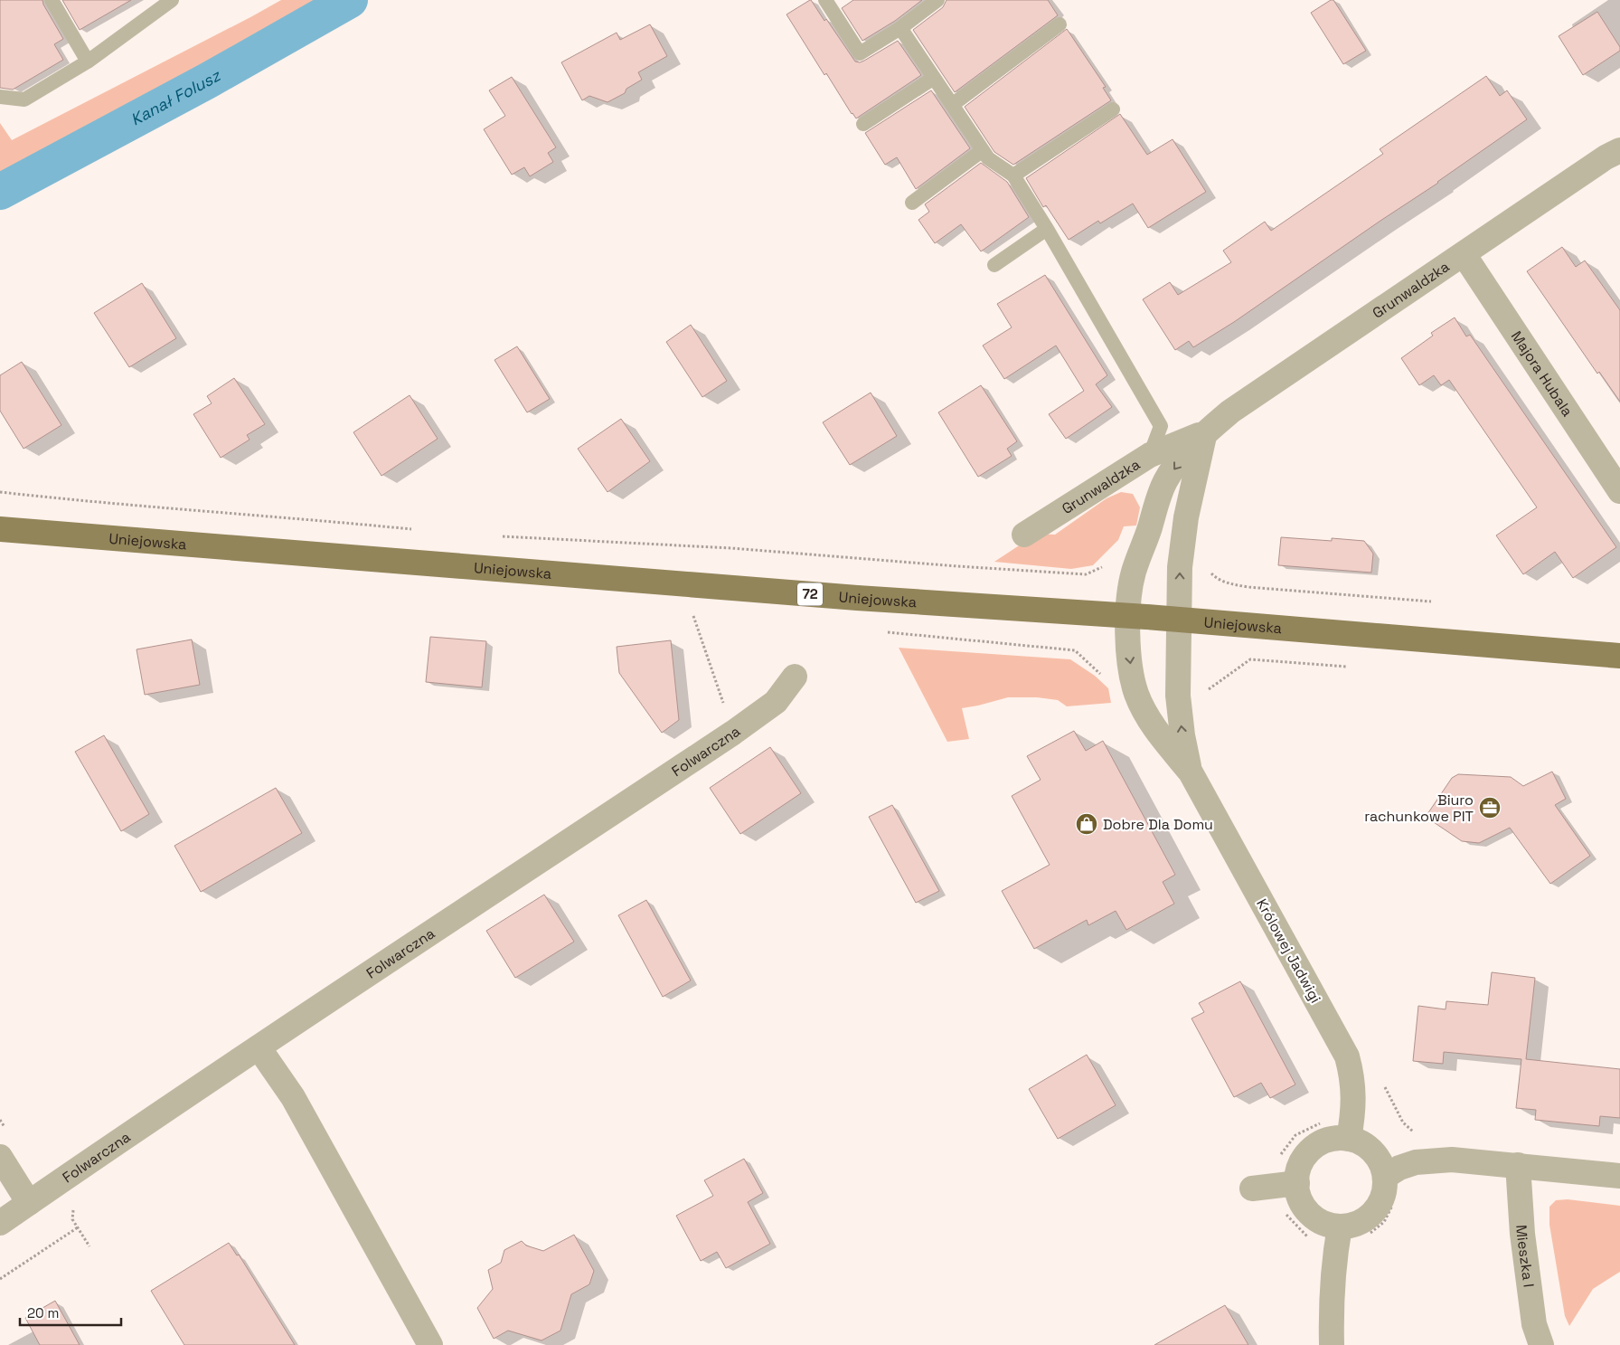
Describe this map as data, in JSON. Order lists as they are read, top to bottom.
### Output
{
  "streets": {
    "main road": ["Uniejowska", "72"],
    "street": [
      "Grunwaldzka",
      "Majora Hubala",
      "Folwarczna",
      "Królowej Jadwigi",
      "Mieszka I"
    ]
  },
  "crossings": [
    ["Grunwaldzka", "Majora Hubala"],
    ["Grunwaldzka", "Uniejowska"],
    ["Grunwaldzka", "Królowej Jadwigi"],
    ["Uniejowska", "Królowej Jadwigi"]
  ],
  "water": ["Kanał Folusz"],
  "places": {
    "office": ["Biuro rachunkowe PIT"],
    "shop": ["Dobre Dla Domu"]
  },
  "scale_bar": "20 m"
}
